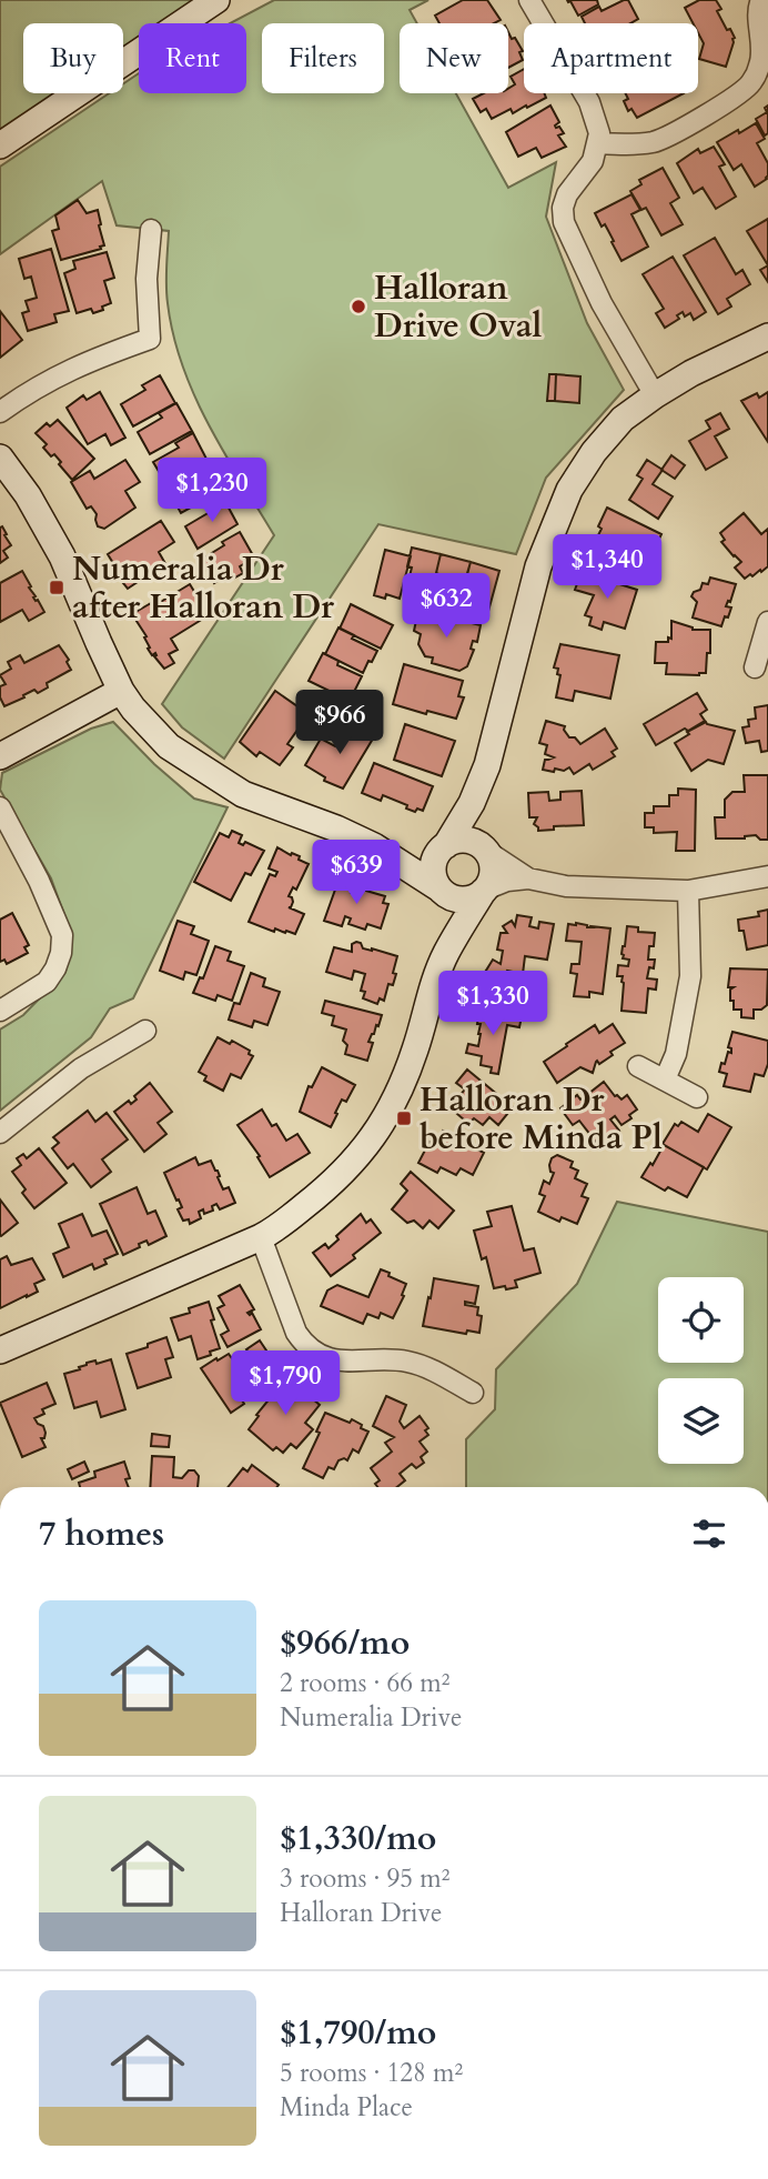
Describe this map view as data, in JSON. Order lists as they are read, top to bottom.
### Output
{
  "places": {
    "other": ["Halloran Drive Oval"],
    "transit": ["Numeralia Dr after Halloran Dr", "Halloran Dr before Minda Pl"]
  },
  "page": {
    "chip": [
      "Buy",
      "Rent",
      "Filters",
      "New",
      "Apartment"
    ],
    "price": [
      "$1,230",
      "$1,340",
      "$632",
      "$966",
      "$639",
      "$1,330",
      "$1,790"
    ],
    "heading": "7 homes",
    "list": [
      {
        "name": "$966/mo",
        "note": "2 rooms · 66 m² · Numeralia Drive"
      },
      {
        "name": "$1,330/mo",
        "note": "3 rooms · 95 m² · Halloran Drive"
      },
      {
        "name": "$1,790/mo",
        "note": "5 rooms · 128 m² · Minda Place"
      }
    ]
  }
}
